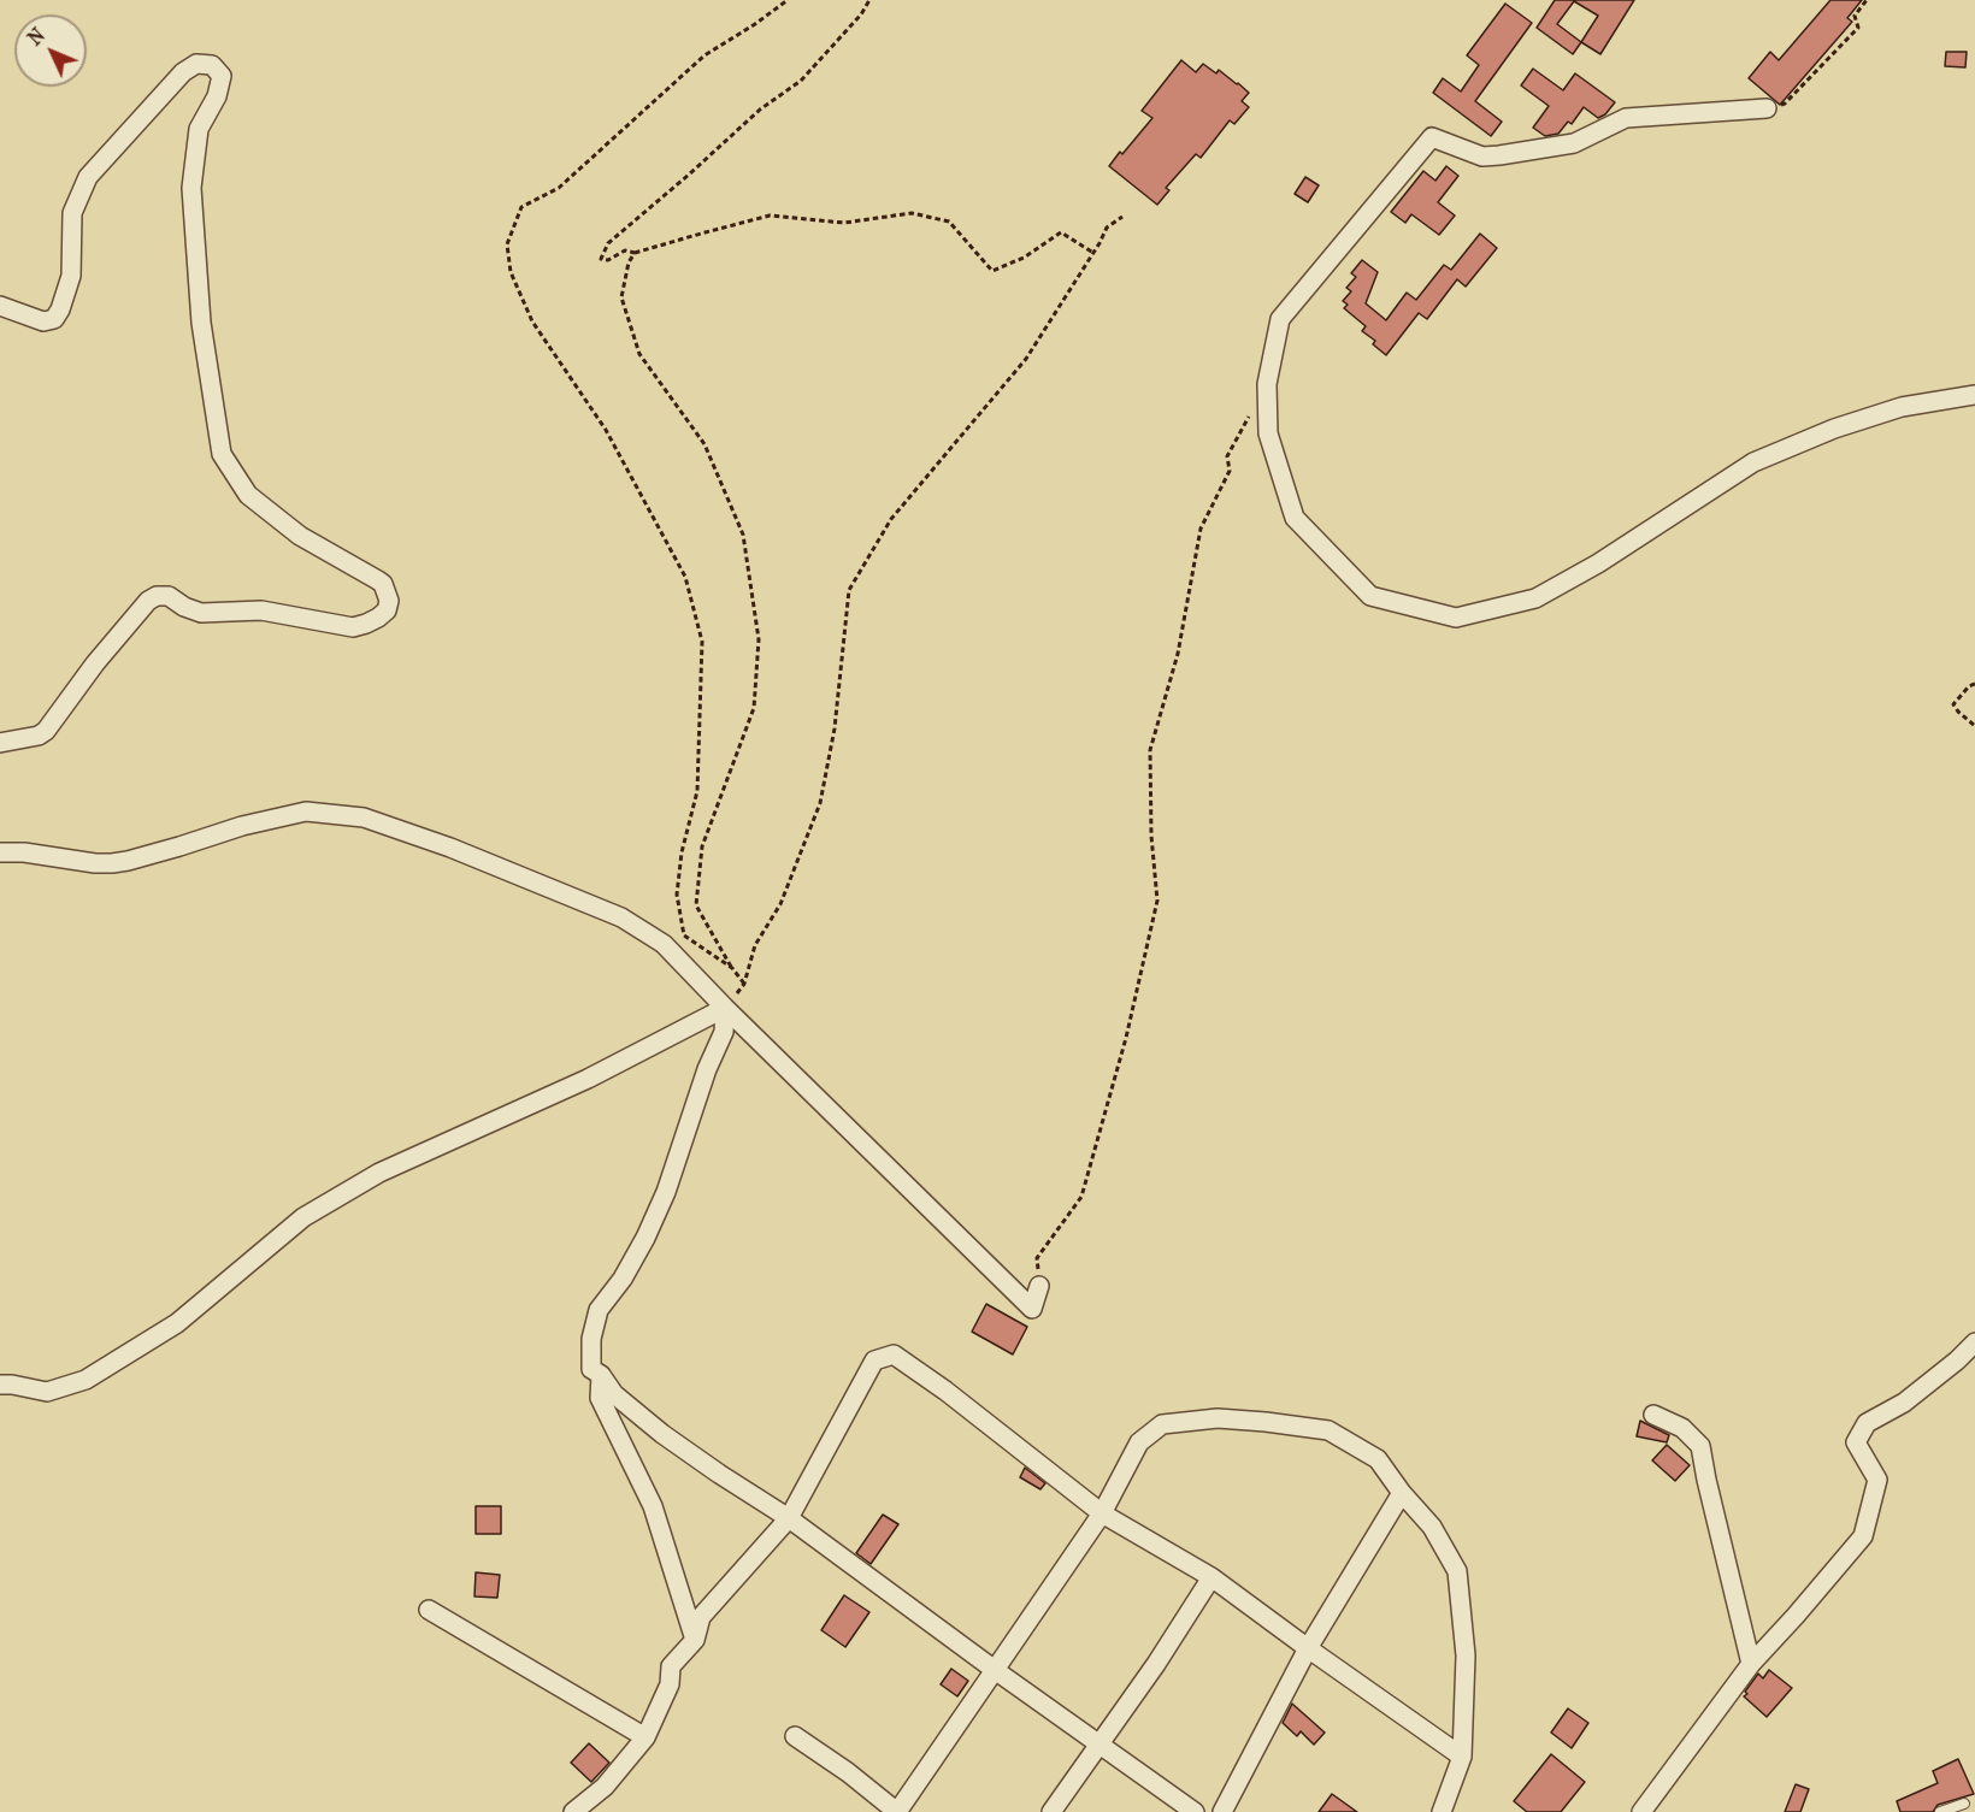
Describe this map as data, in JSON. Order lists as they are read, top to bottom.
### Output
{
  "north": "top left"
}
